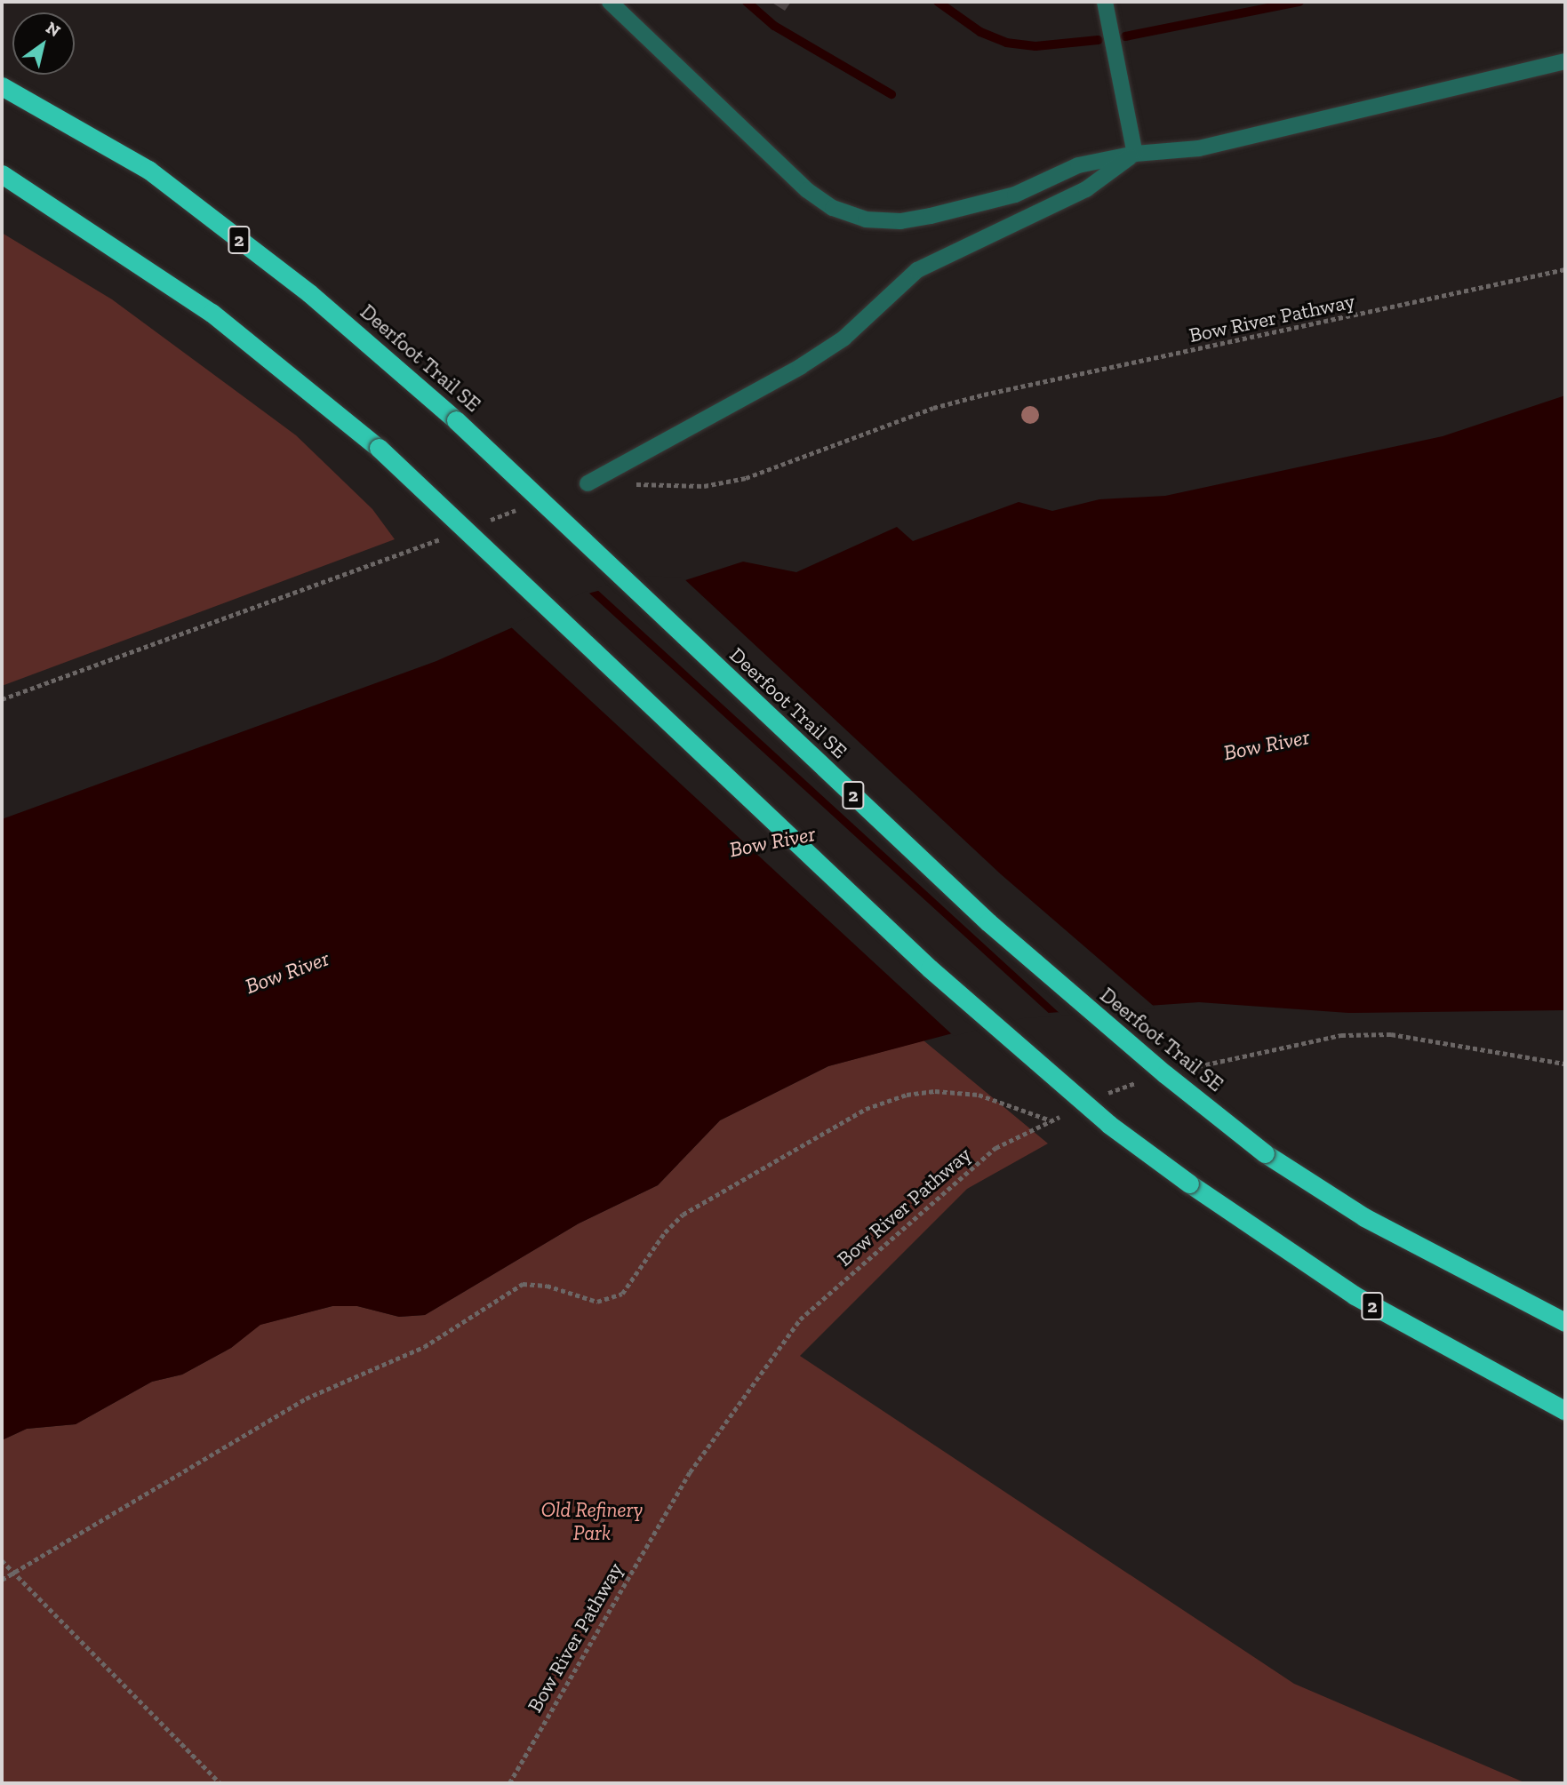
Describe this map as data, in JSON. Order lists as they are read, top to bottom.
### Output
{
  "streets": {
    "highway": ["2", "Deerfoot Trail SE"],
    "path": ["Bow River Pathway"]
  },
  "water": ["Bow River"],
  "parks": ["Old Refinery Park"],
  "north": "top right"
}
